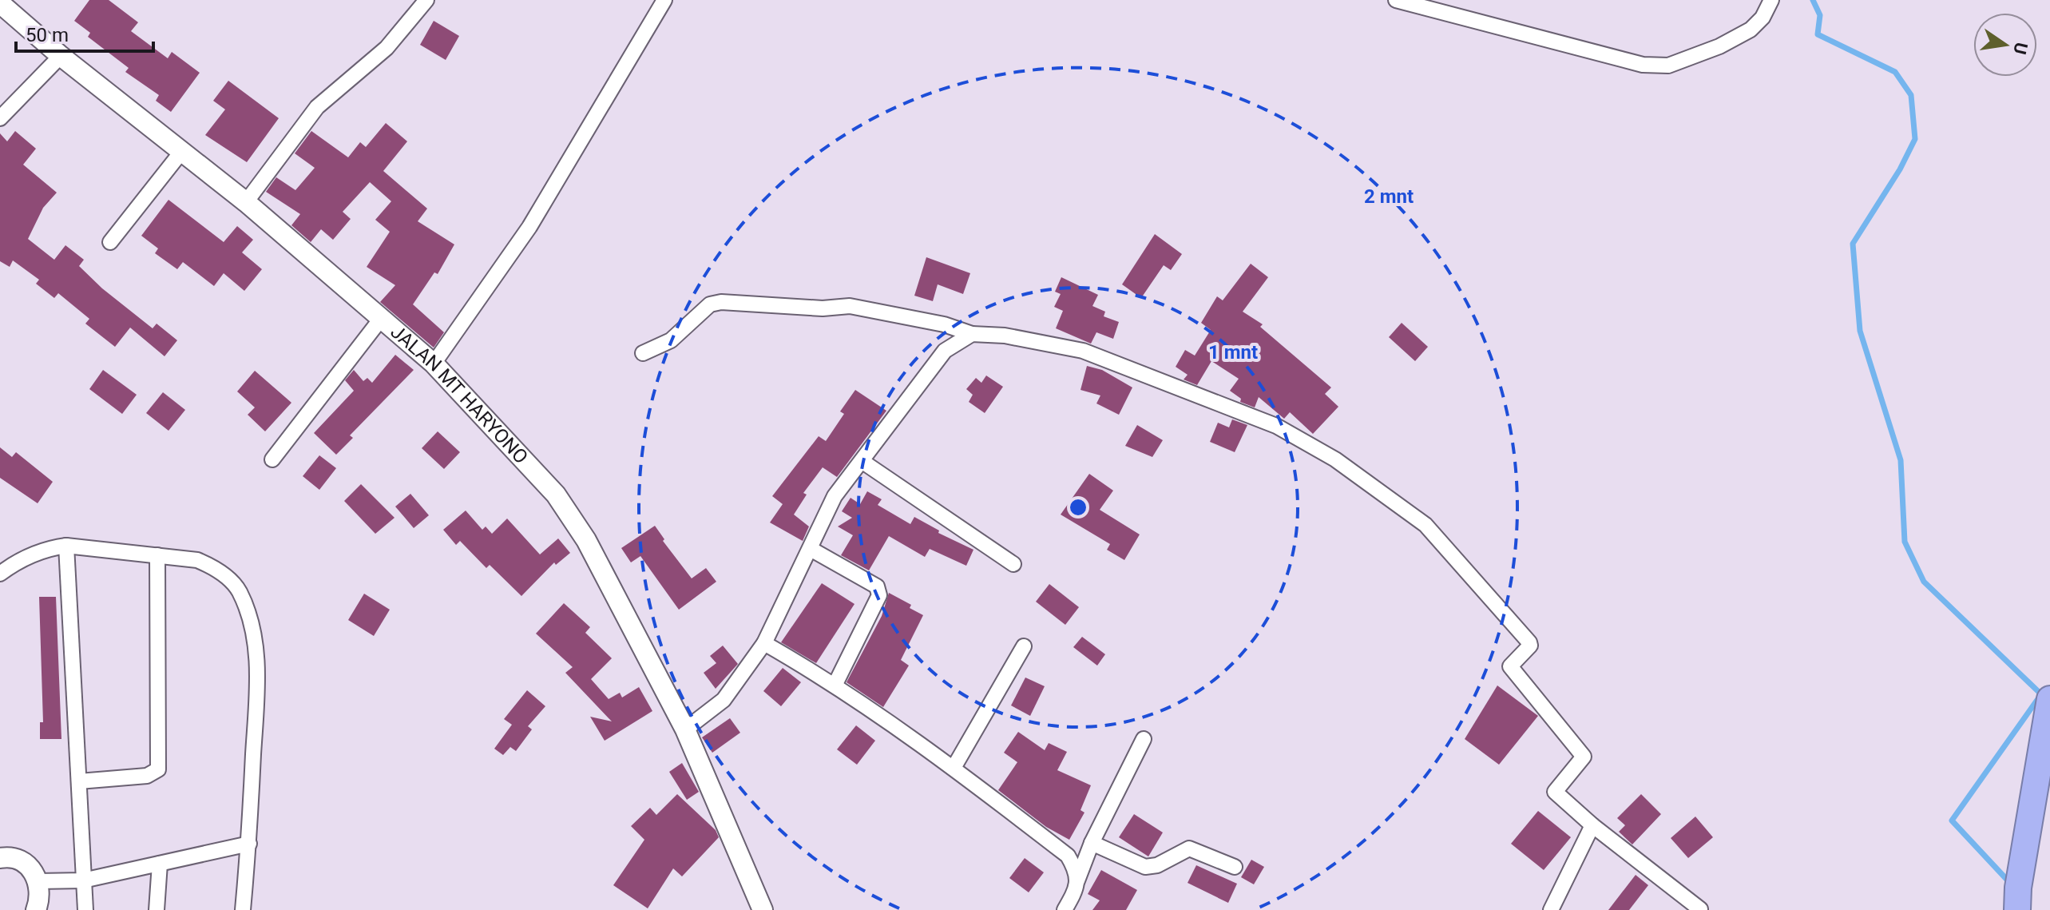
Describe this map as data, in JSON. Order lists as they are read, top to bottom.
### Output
{
  "streets": {
    "main road": ["JALAN MT HARYONO"]
  },
  "scale_bar": "50 m",
  "north": "right",
  "rings": ["2 mnt", "1 mnt"]
}
